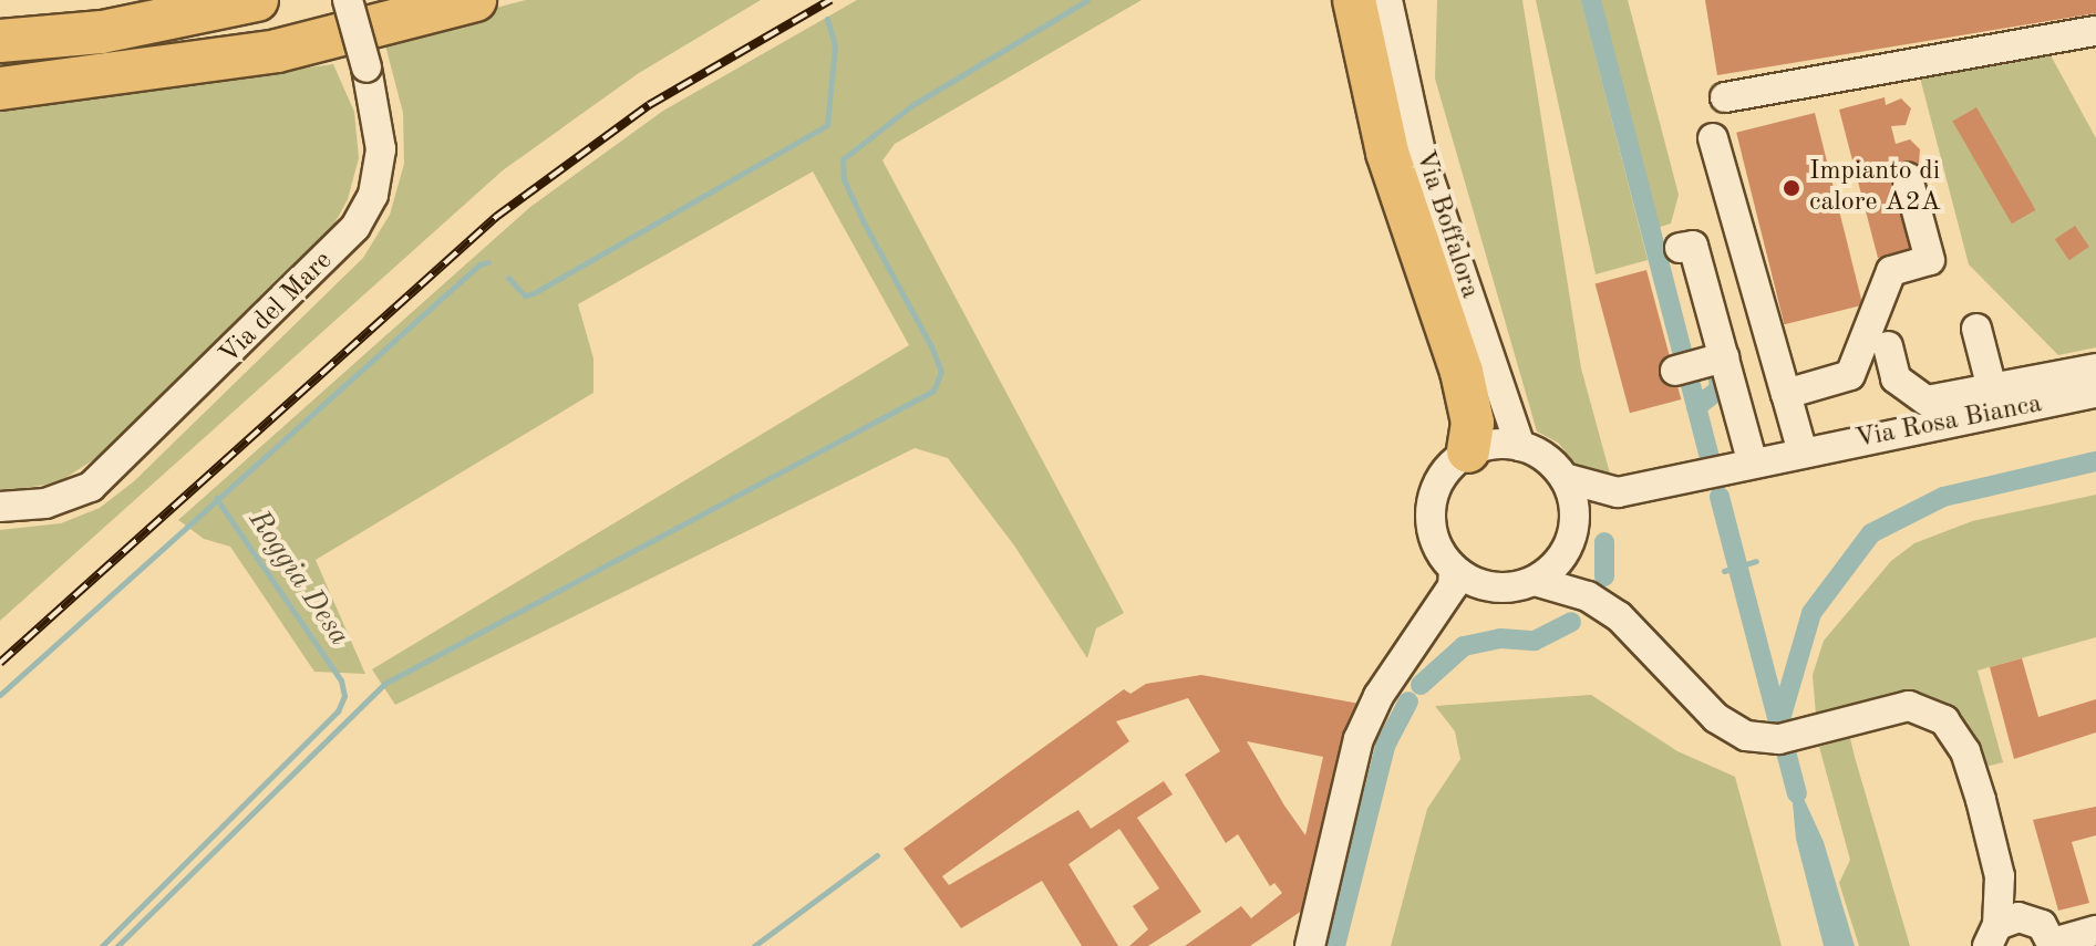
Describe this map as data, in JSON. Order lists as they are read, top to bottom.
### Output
{
  "streets": {
    "street": ["Via Boffalora", "Via del Mare", "Via Rosa Bianca"]
  },
  "water": ["Roggia Desa"],
  "places": ["Impianto di calore A2A"]
}
